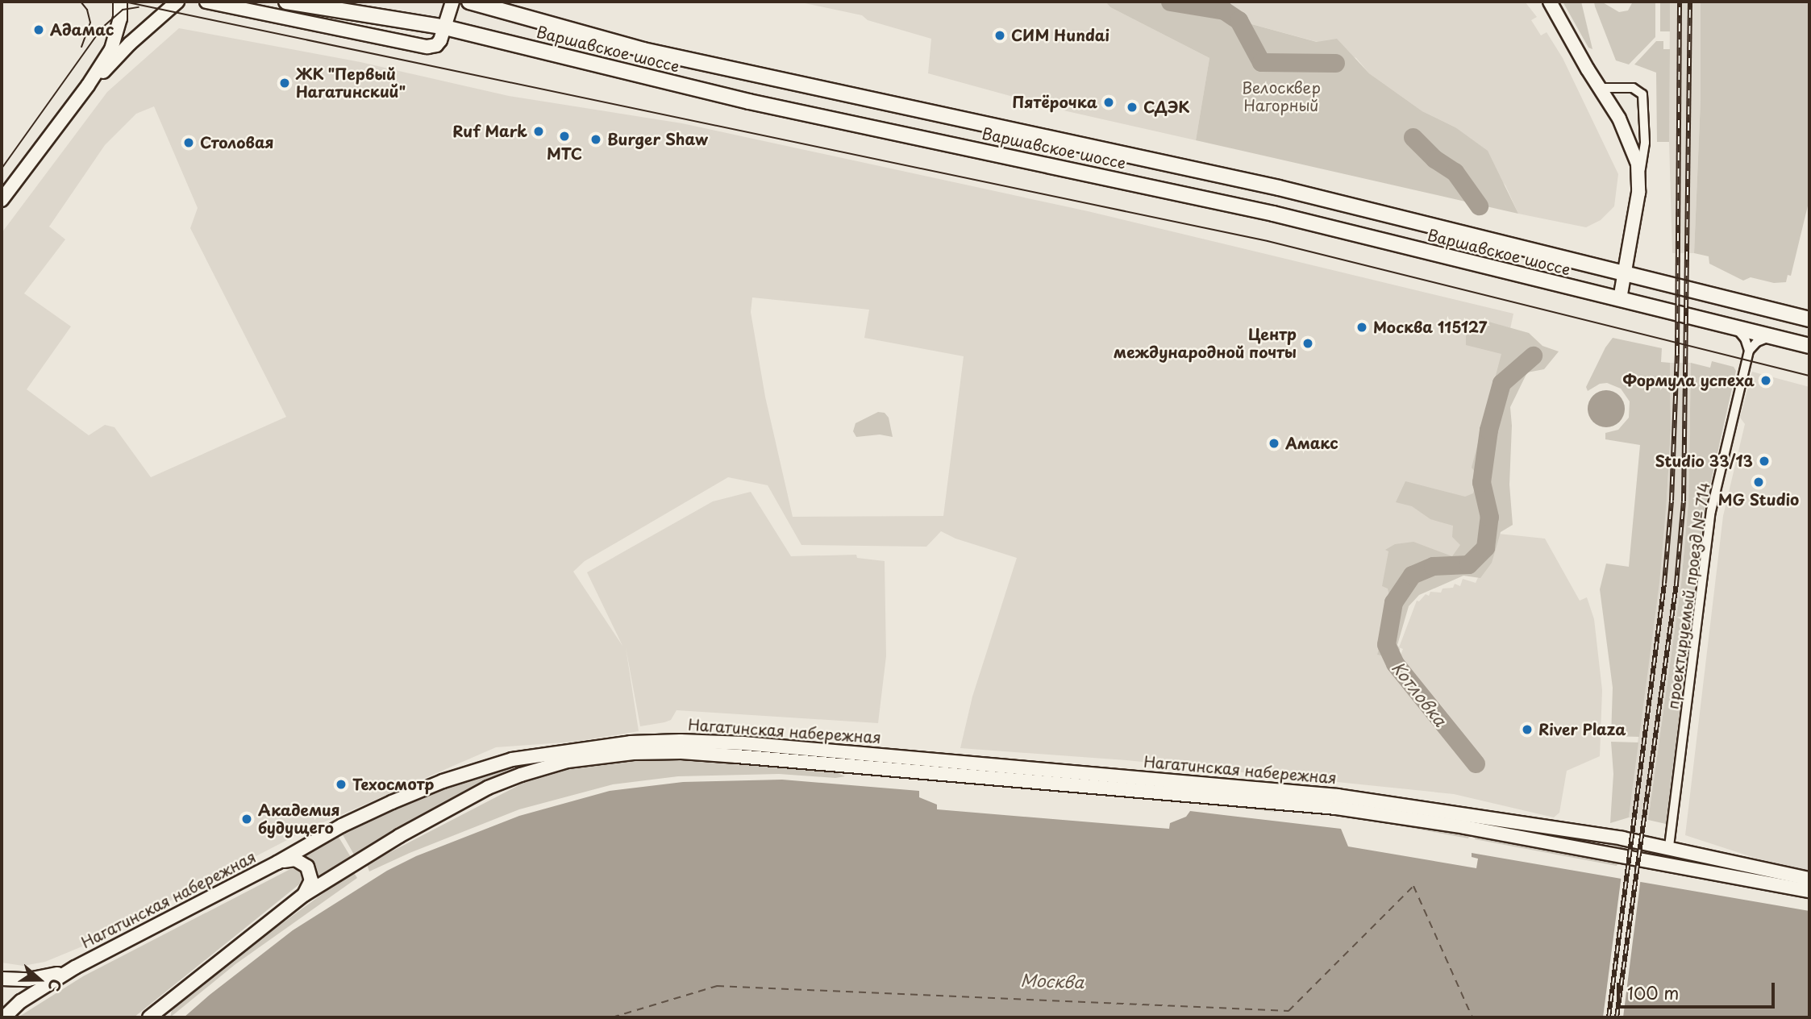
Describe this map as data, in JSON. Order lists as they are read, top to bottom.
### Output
{
  "streets": {
    "main road": ["Варшавское шоссе", "Нагатинская набережная"],
    "street": ["проектируемый проезд № 714"]
  },
  "crossings": [
    ["проектируемый проезд № 714", "Нагатинская набережная"]
  ],
  "water": ["Котловка", "Москва"],
  "parks": ["Велосквер Нагорный"],
  "places": [
    "Адамас",
    "СИМ Hundai",
    "ЖК \"Первый Нагатинский\"",
    "Пятёрочка",
    "СДЭК",
    "Ruf Mark",
    "МТС",
    "Burger Shaw",
    "Столовая",
    "Москва 115127",
    "Центр международной почты",
    "Формула успеха",
    "Амакс",
    "Studio 33/13",
    "MG Studio",
    "River Plaza",
    "Техосмотр",
    "Академия будущего"
  ],
  "scale_bar": "100 m",
  "north": "right"
}
